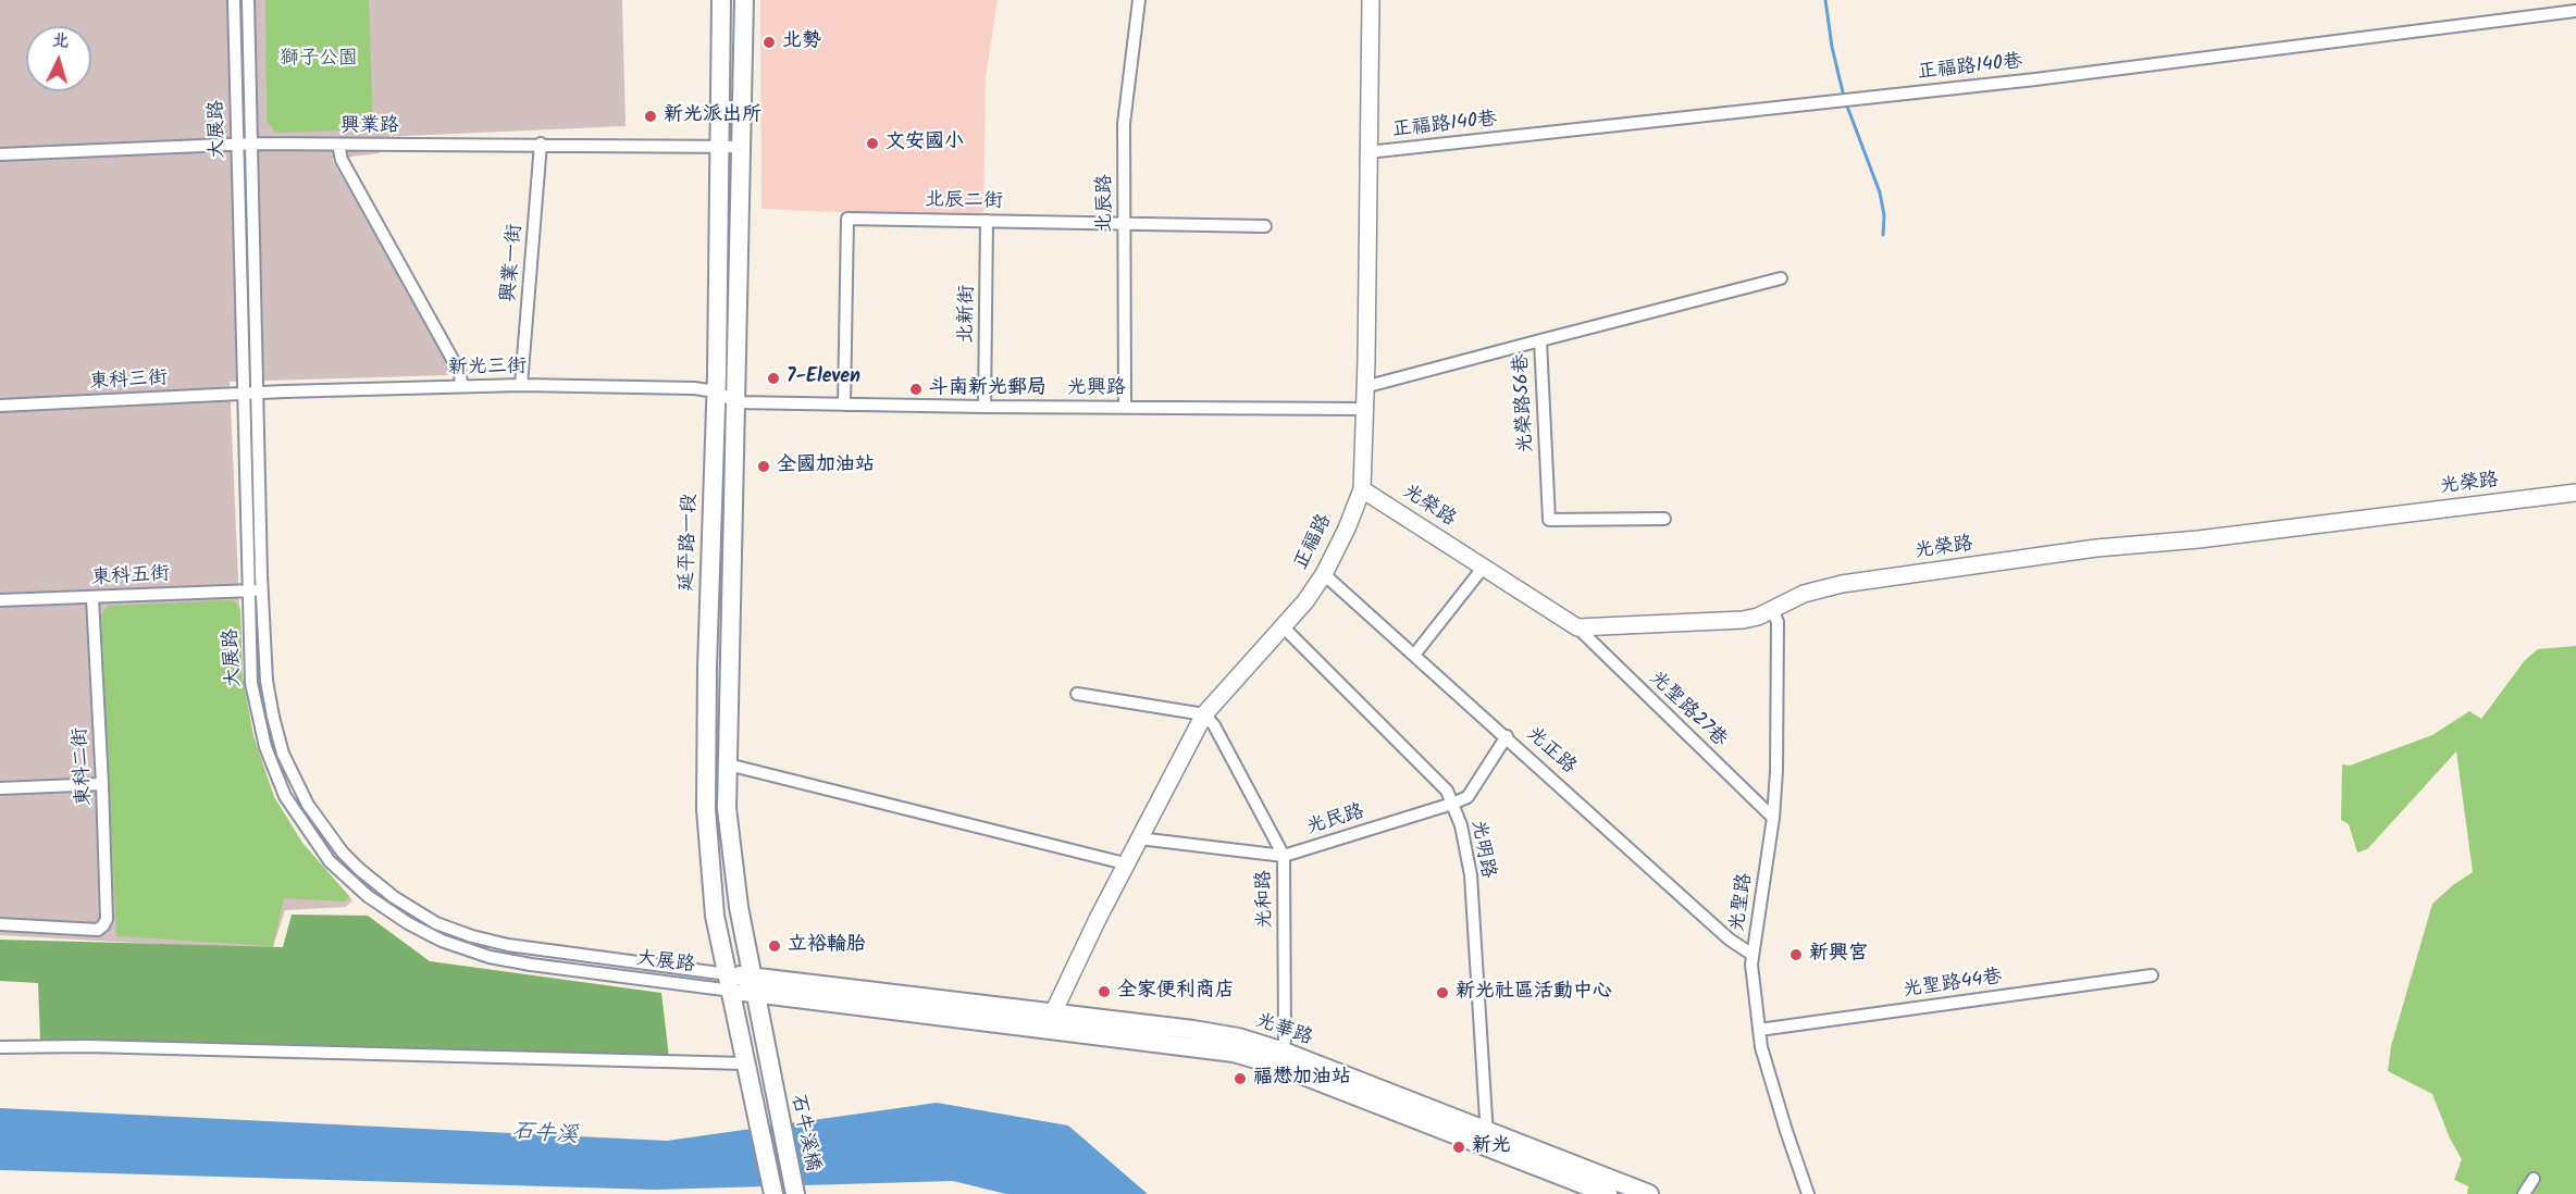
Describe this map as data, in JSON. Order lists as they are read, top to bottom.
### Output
{
  "streets": {
    "main road": ["延平路一段", "光華路", "石牛溪橋"],
    "street": [
      "正福路140巷",
      "興業路",
      "大展路",
      "北辰二街",
      "北辰路",
      "興業一街",
      "北新街",
      "新光三街",
      "東科三街",
      "光興路",
      "光榮路56巷",
      "光榮路",
      "正福路",
      "東科五街",
      "光聖路27巷",
      "光正路",
      "東科二街",
      "光民路",
      "光明路",
      "光和路",
      "光聖路",
      "光聖路44巷"
    ]
  },
  "crossings": [
    ["正福路140巷", "正福路"],
    ["興業路", "大展路"],
    ["興業路", "興業一街"],
    ["興業路", "延平路一段"],
    ["大展路", "新光三街"],
    ["大展路", "東科三街"],
    ["大展路", "延平路一段"],
    ["大展路", "東科五街"],
    ["大展路", "光華路"],
    ["北辰二街", "北辰路"],
    ["北辰二街", "北新街"],
    ["北辰二街", "光興路"],
    ["北辰路", "光興路"],
    ["興業一街", "新光三街"],
    ["北新街", "光興路"],
    ["新光三街", "東科三街"],
    ["新光三街", "光興路"],
    ["新光三街", "延平路一段"],
    ["光興路", "延平路一段"],
    ["光興路", "正福路"],
    ["光榮路", "正福路"],
    ["光榮路", "光聖路27巷"],
    ["光榮路", "光聖路"],
    ["延平路一段", "光華路"],
    ["正福路", "光正路"],
    ["正福路", "光民路"],
    ["正福路", "光明路"],
    ["正福路", "光和路"],
    ["正福路", "光華路"],
    ["東科五街", "東科二街"],
    ["光聖路27巷", "光聖路"],
    ["光正路", "光民路"],
    ["光正路", "光聖路"],
    ["光民路", "光明路"],
    ["光民路", "光和路"],
    ["光明路", "光華路"],
    ["光和路", "光華路"],
    ["光聖路", "光聖路44巷"],
    ["光華路", "石牛溪橋"]
  ],
  "water": ["石牛溪"],
  "parks": ["獅子公園"],
  "places": [
    "北勢",
    "新光派出所",
    "文安國小",
    "7-Eleven",
    "斗南新光郵局",
    "全國加油站",
    "立裕輪胎",
    "新興宮",
    "全家便利商店",
    "新光社區活動中心",
    "福懋加油站",
    "新光"
  ],
  "north": "top"
}
